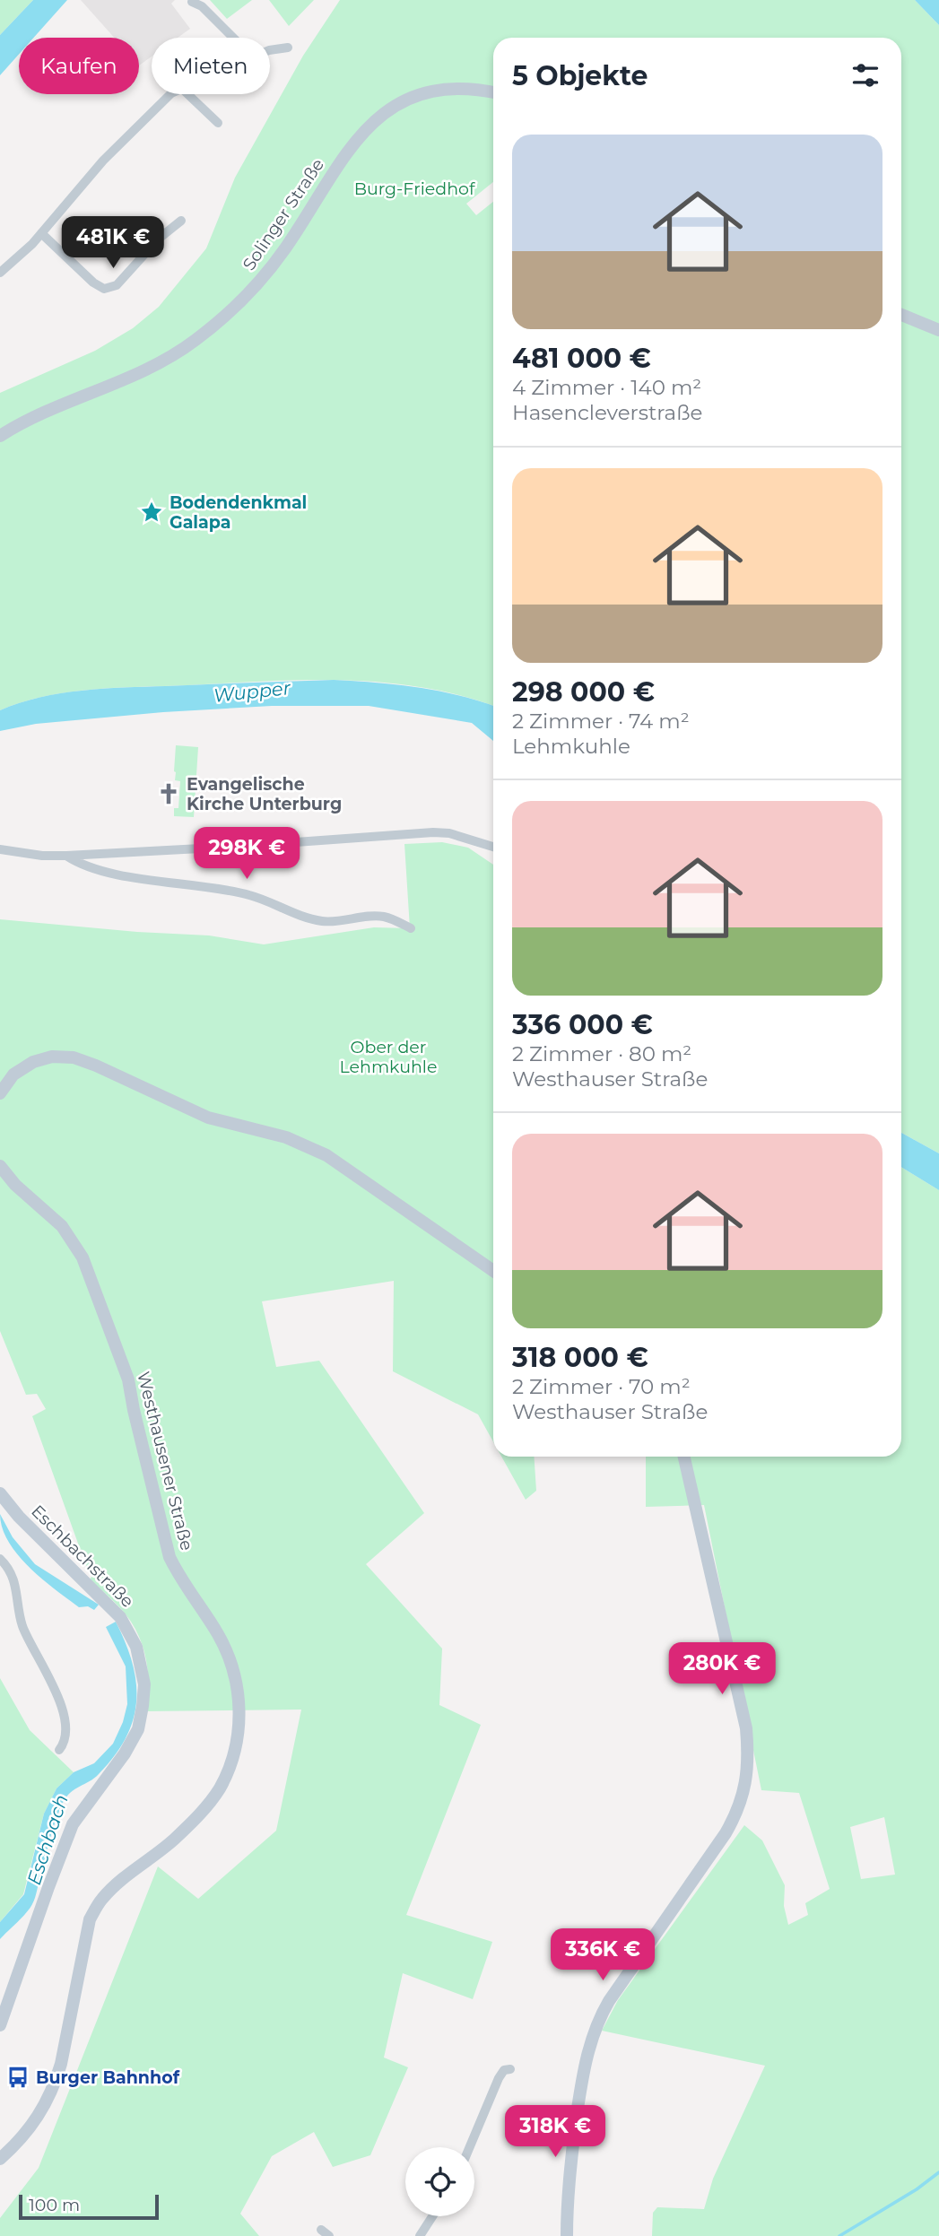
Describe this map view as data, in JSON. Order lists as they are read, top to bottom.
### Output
{
  "streets": {
    "main road": ["Solinger Straße", "Westhausener Straße", "Eschbachstraße"]
  },
  "water": ["Wupper", "Eschbach"],
  "parks": ["Burg-Friedhof", "Ober der Lehmkuhle"],
  "places": {
    "place": ["Bodendenkmal Galapa"],
    "church": ["Evangelische Kirche Unterburg"],
    "bus stop": ["Burger Bahnhof"]
  },
  "scale_bar": "100 m",
  "page": {
    "chip": ["Kaufen", "Mieten"],
    "heading": "5 Objekte",
    "list": [
      {
        "name": "481 000 €",
        "note": "4 Zimmer · 140 m² · Hasencleverstraße"
      },
      {
        "name": "298 000 €",
        "note": "2 Zimmer · 74 m² · Lehmkuhle"
      },
      {
        "name": "336 000 €",
        "note": "2 Zimmer · 80 m² · Westhauser Straße"
      },
      {
        "name": "318 000 €",
        "note": "2 Zimmer · 70 m² · Westhauser Straße"
      }
    ],
    "price": [
      "481K €",
      "298K €",
      "280K €",
      "336K €",
      "318K €"
    ],
    "scale": "100 m"
  }
}
